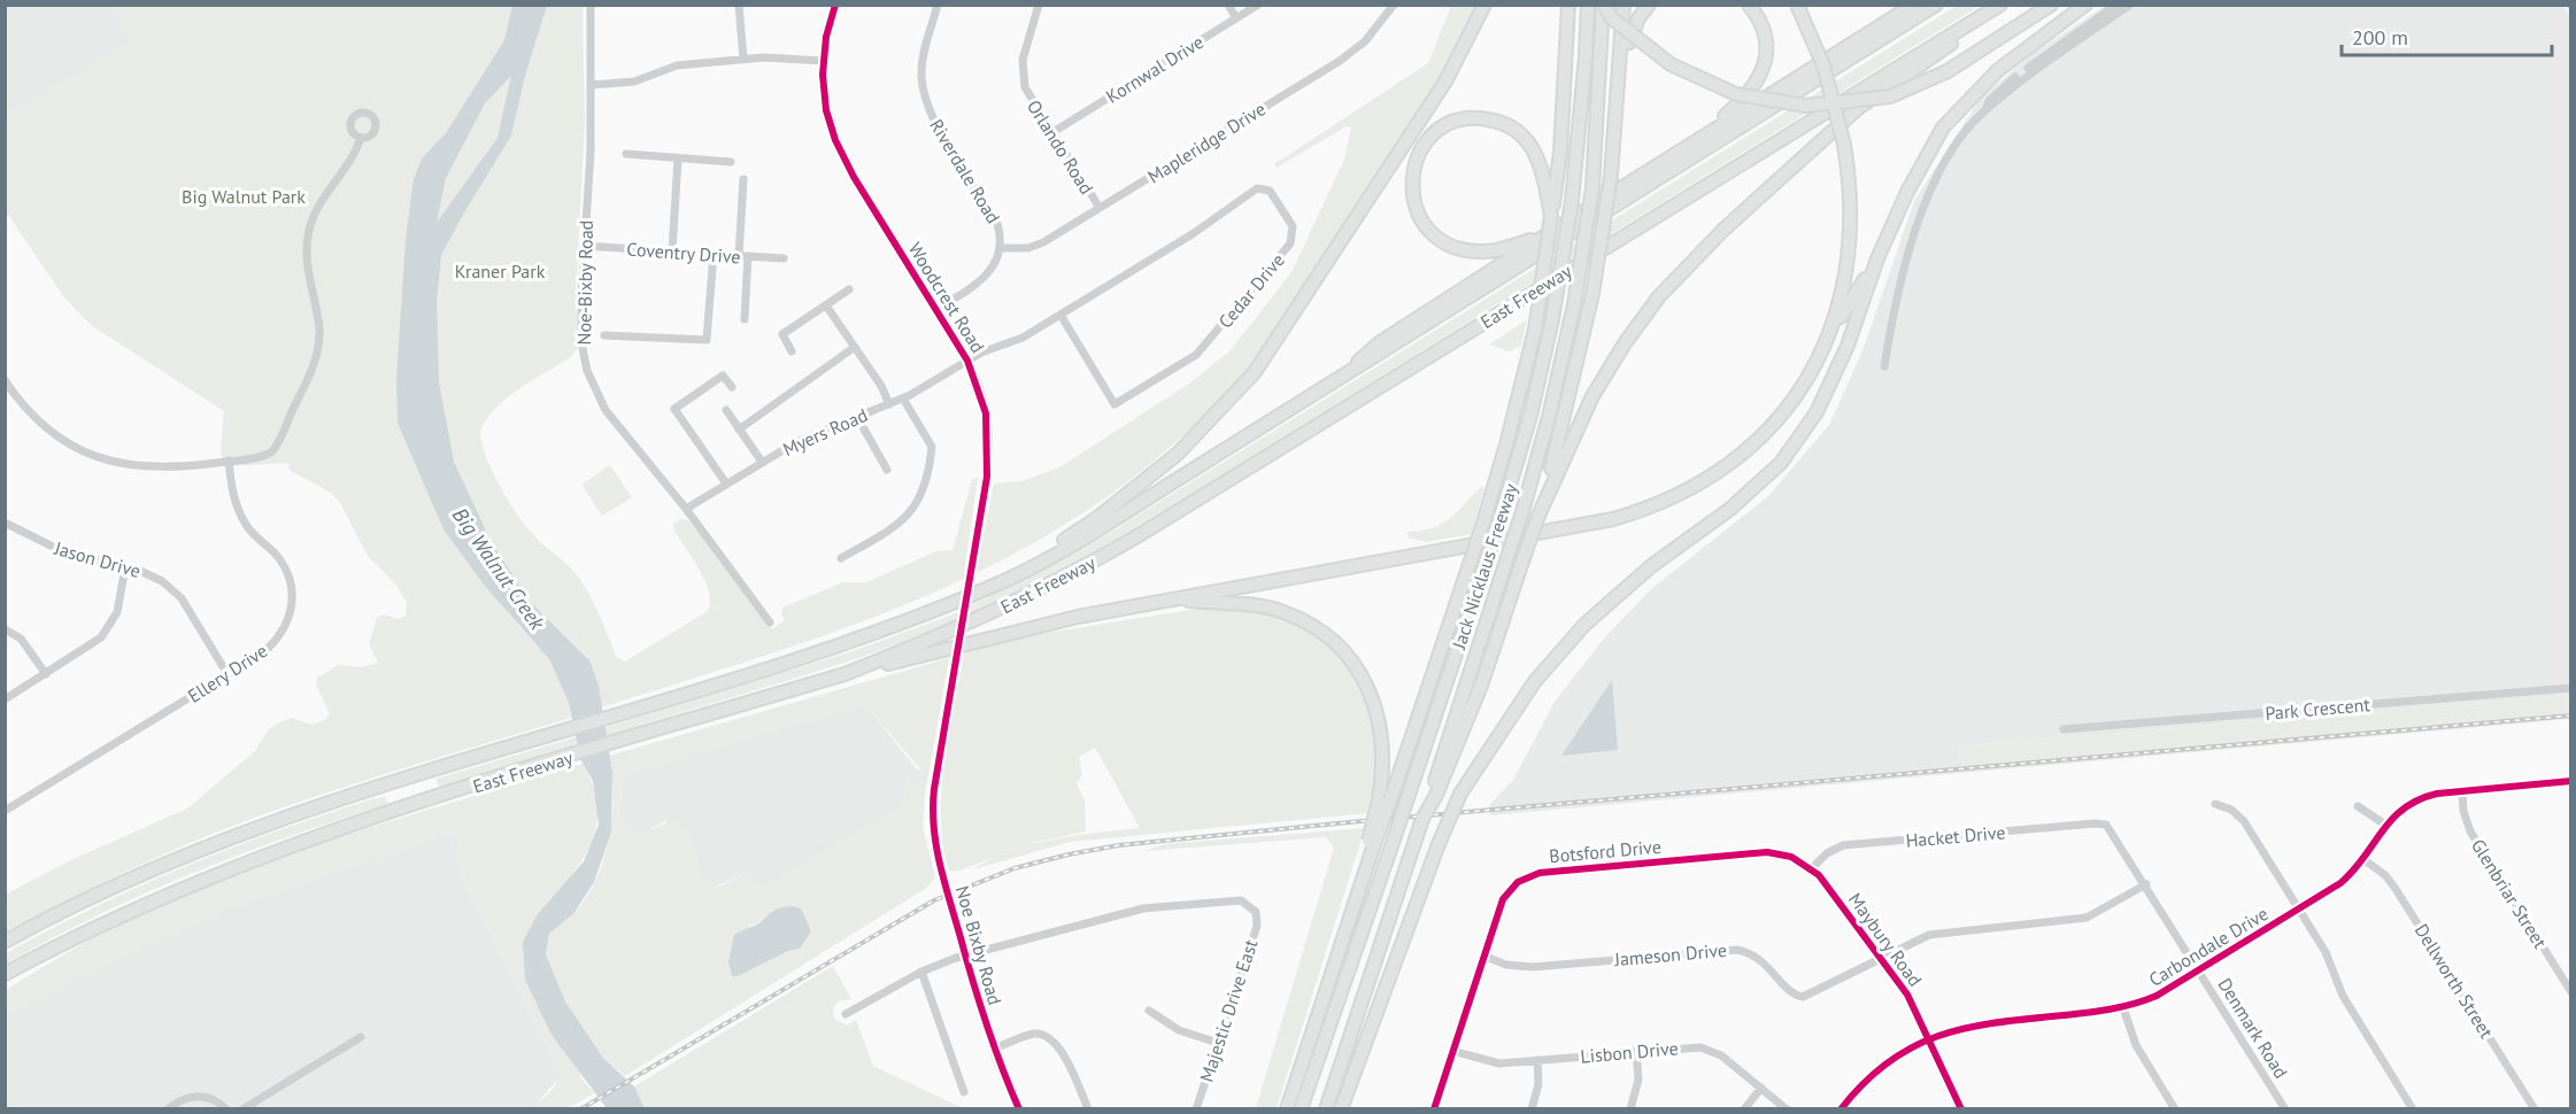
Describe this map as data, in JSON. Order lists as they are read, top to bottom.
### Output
{
  "streets": {
    "highway": ["East Freeway", "Jack Nicklaus Freeway"],
    "street": [
      "Kornwal Drive",
      "Mapleridge Drive",
      "Orlando Road",
      "Riverdale Road",
      "Coventry Drive",
      "Noe-Bixby Road",
      "Cedar Drive",
      "Woodcrest Road",
      "Myers Road",
      "Jason Drive",
      "Ellery Drive",
      "Park Crescent",
      "Hacket Drive",
      "Botsford Drive",
      "Glenbriar Street",
      "Maybury Road",
      "Noe Bixby Road",
      "Carbondale Drive",
      "Jameson Drive",
      "Dellworth Street",
      "Majestic Drive East",
      "Denmark Road",
      "Lisbon Drive"
    ]
  },
  "crossings": [
    ["Kornwal Drive", "Orlando Road"],
    ["Mapleridge Drive", "Orlando Road"],
    ["Mapleridge Drive", "Riverdale Road"],
    ["Riverdale Road", "Woodcrest Road"],
    ["Coventry Drive", "Noe-Bixby Road"],
    ["Noe-Bixby Road", "Myers Road"],
    ["Cedar Drive", "Woodcrest Road"],
    ["Cedar Drive", "Myers Road"],
    ["Woodcrest Road", "Myers Road"],
    ["Woodcrest Road", "Noe Bixby Road"],
    ["Jason Drive", "Ellery Drive"],
    ["Hacket Drive", "Botsford Drive"],
    ["Hacket Drive", "Maybury Road"],
    ["Hacket Drive", "Denmark Road"],
    ["Botsford Drive", "Maybury Road"],
    ["Botsford Drive", "Jameson Drive"],
    ["Botsford Drive", "Lisbon Drive"],
    ["Glenbriar Street", "Carbondale Drive"],
    ["Maybury Road", "Carbondale Drive"],
    ["Maybury Road", "Jameson Drive"],
    ["Noe Bixby Road", "Majestic Drive East"],
    ["Carbondale Drive", "Dellworth Street"],
    ["Carbondale Drive", "Denmark Road"],
    ["Jameson Drive", "Denmark Road"]
  ],
  "water": ["Big Walnut Creek"],
  "parks": ["Big Walnut Park", "Kraner Park"],
  "scale_bar": "200 m"
}
